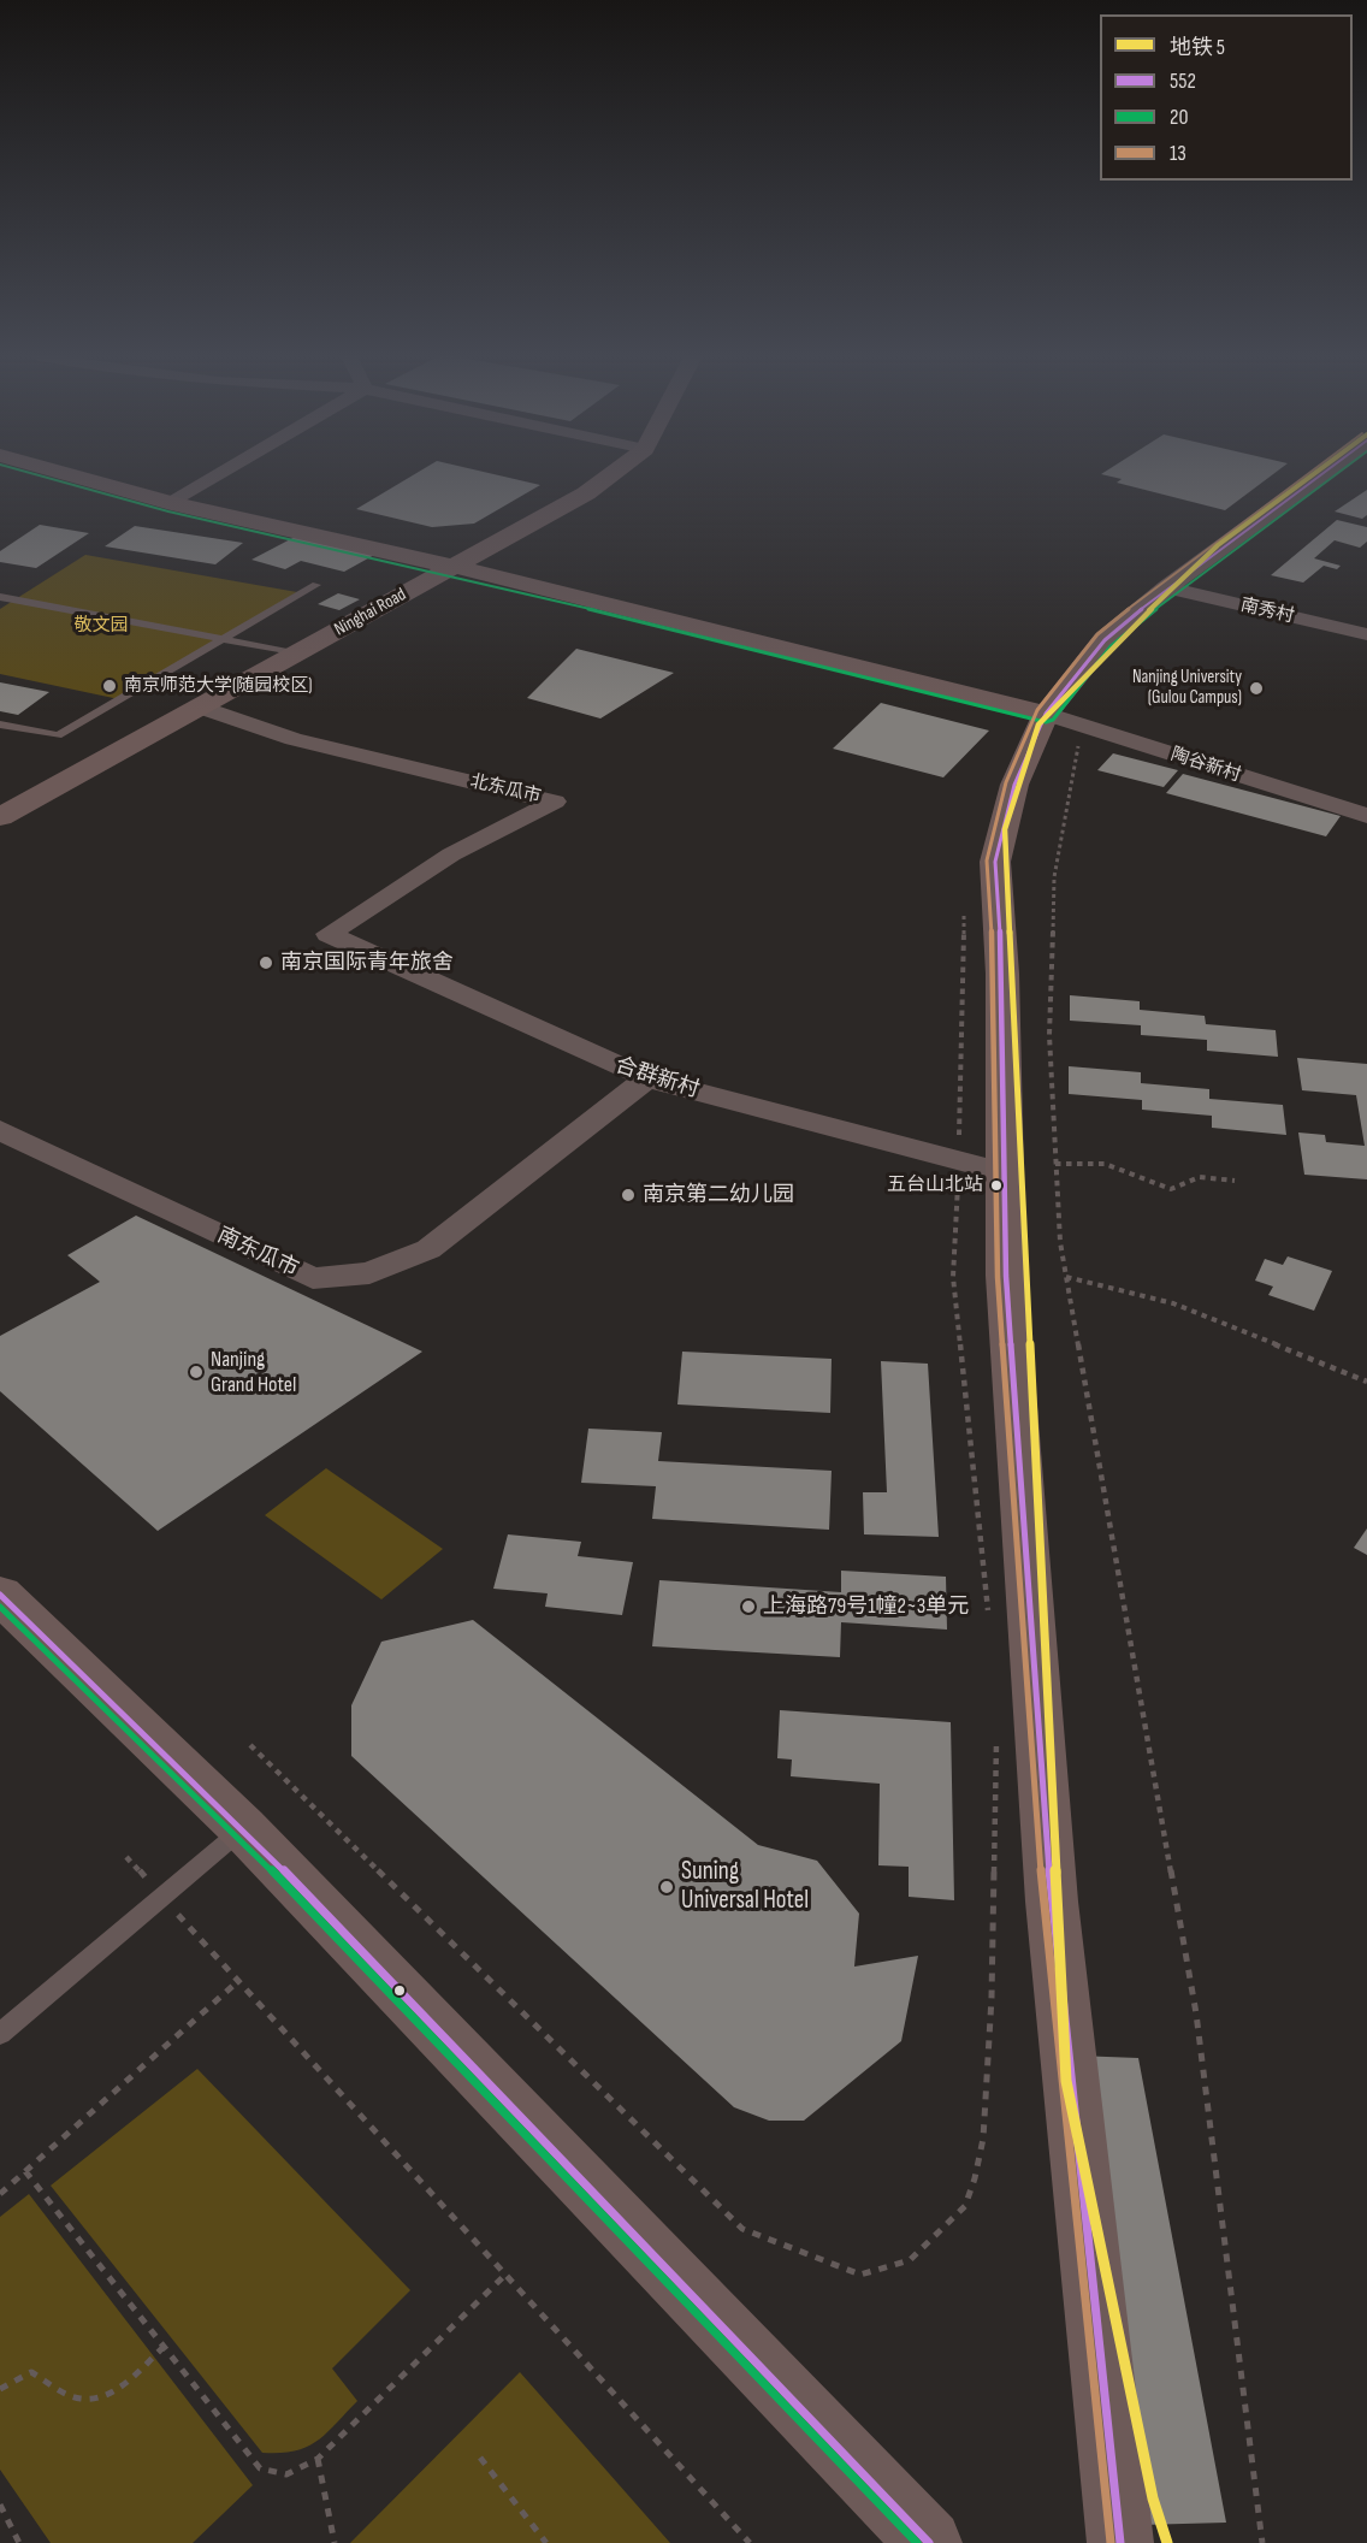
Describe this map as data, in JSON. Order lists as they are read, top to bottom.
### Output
{
  "streets": {
    "main road": ["Ninghai Road"],
    "street": [
      "南秀村",
      "陶谷新村",
      "北东瓜市",
      "合群新村",
      "南东瓜市"
    ]
  },
  "crossings": [
    ["Ninghai Road", "北东瓜市"],
    ["北东瓜市", "合群新村"],
    ["合群新村", "南东瓜市"]
  ],
  "parks": ["敬文园"],
  "places": [
    "南京师范大学(随园校区)",
    "Nanjing University (Gulou Campus)",
    "南京国际青年旅舍",
    "五台山北站",
    "南京第二幼儿园",
    "Nanjing Grand Hotel",
    "上海路79号1幢2~3单元",
    "Suning Universal Hotel"
  ],
  "lines": [
    "metro line 5",
    "transit line 552",
    "transit line 20",
    "transit line 13"
  ],
  "legend": [
    "地铁 5",
    "552",
    "20",
    "13"
  ]
}
